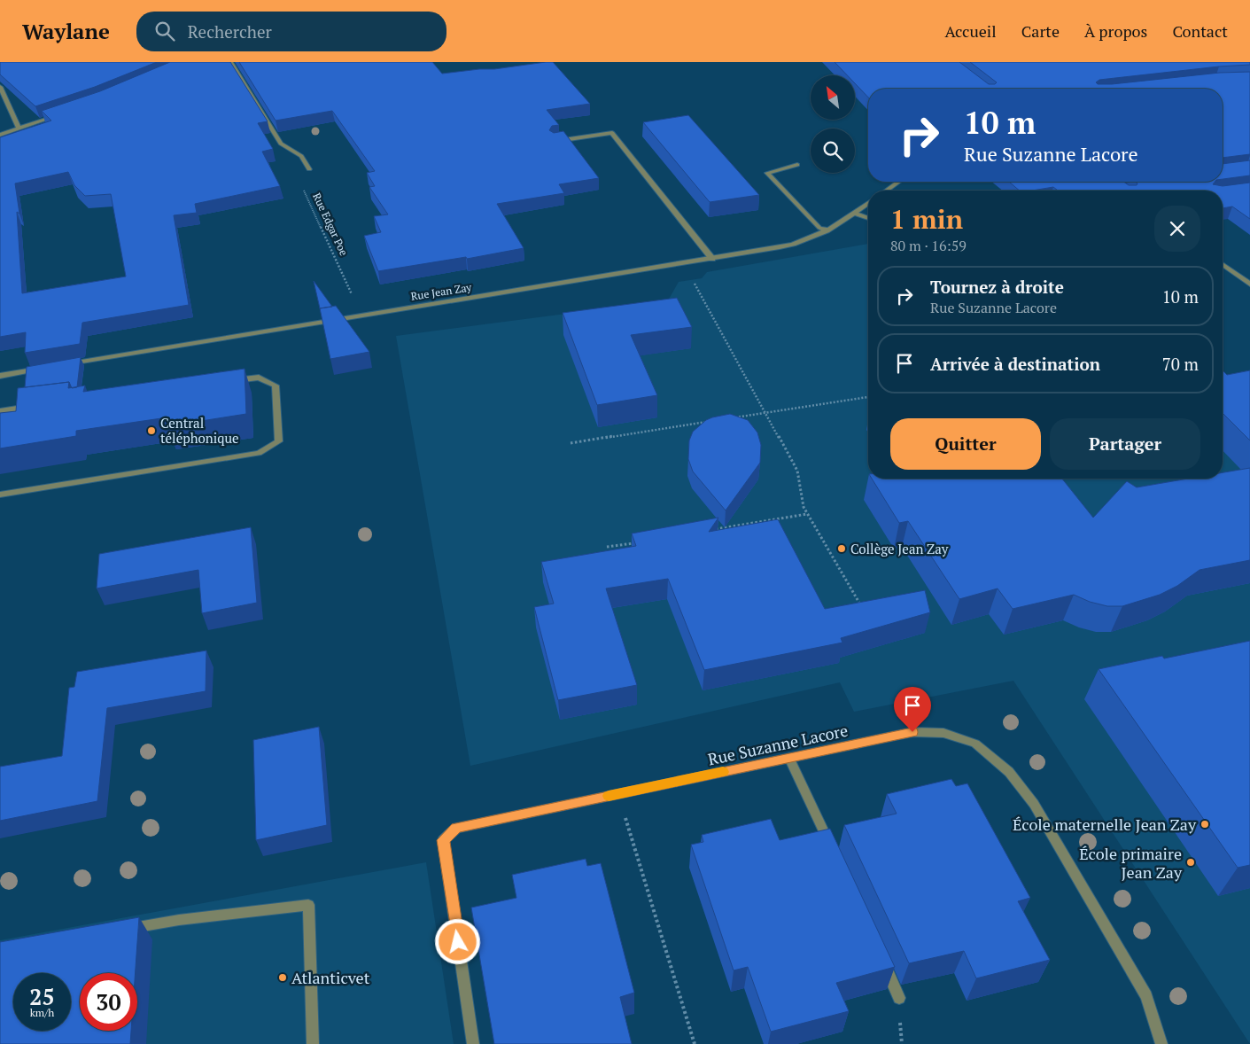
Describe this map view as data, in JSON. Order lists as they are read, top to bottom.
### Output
{
  "streets": {
    "street": ["Rue Jean Zay", "Rue Suzanne Lacore"],
    "path": ["Rue Edgar Poe"]
  },
  "crossings": [
    ["Rue Edgar Poe", "Rue Jean Zay"]
  ],
  "places": [
    "Central téléphonique",
    "Collège Jean Zay",
    "École maternelle Jean Zay",
    "École primaire Jean Zay",
    "Atlanticvet"
  ],
  "north": "top left",
  "page": {
    "header": "Waylane",
    "search": "Rechercher",
    "nav": [
      "Accueil",
      "Carte",
      "À propos",
      "Contact"
    ],
    "turn": ["10 m", "Rue Suzanne Lacore"],
    "heading": ["1 min", "80 m · 16:59"],
    "list": [
      {
        "name": "Tournez à droite",
        "note": "Rue Suzanne Lacore",
        "value": "10 m"
      },
      {
        "name": "Arrivée à destination",
        "value": "70 m"
      }
    ],
    "buttons": ["Quitter", "Partager"],
    "speed": "25 km/h",
    "limit": "30"
  }
}
